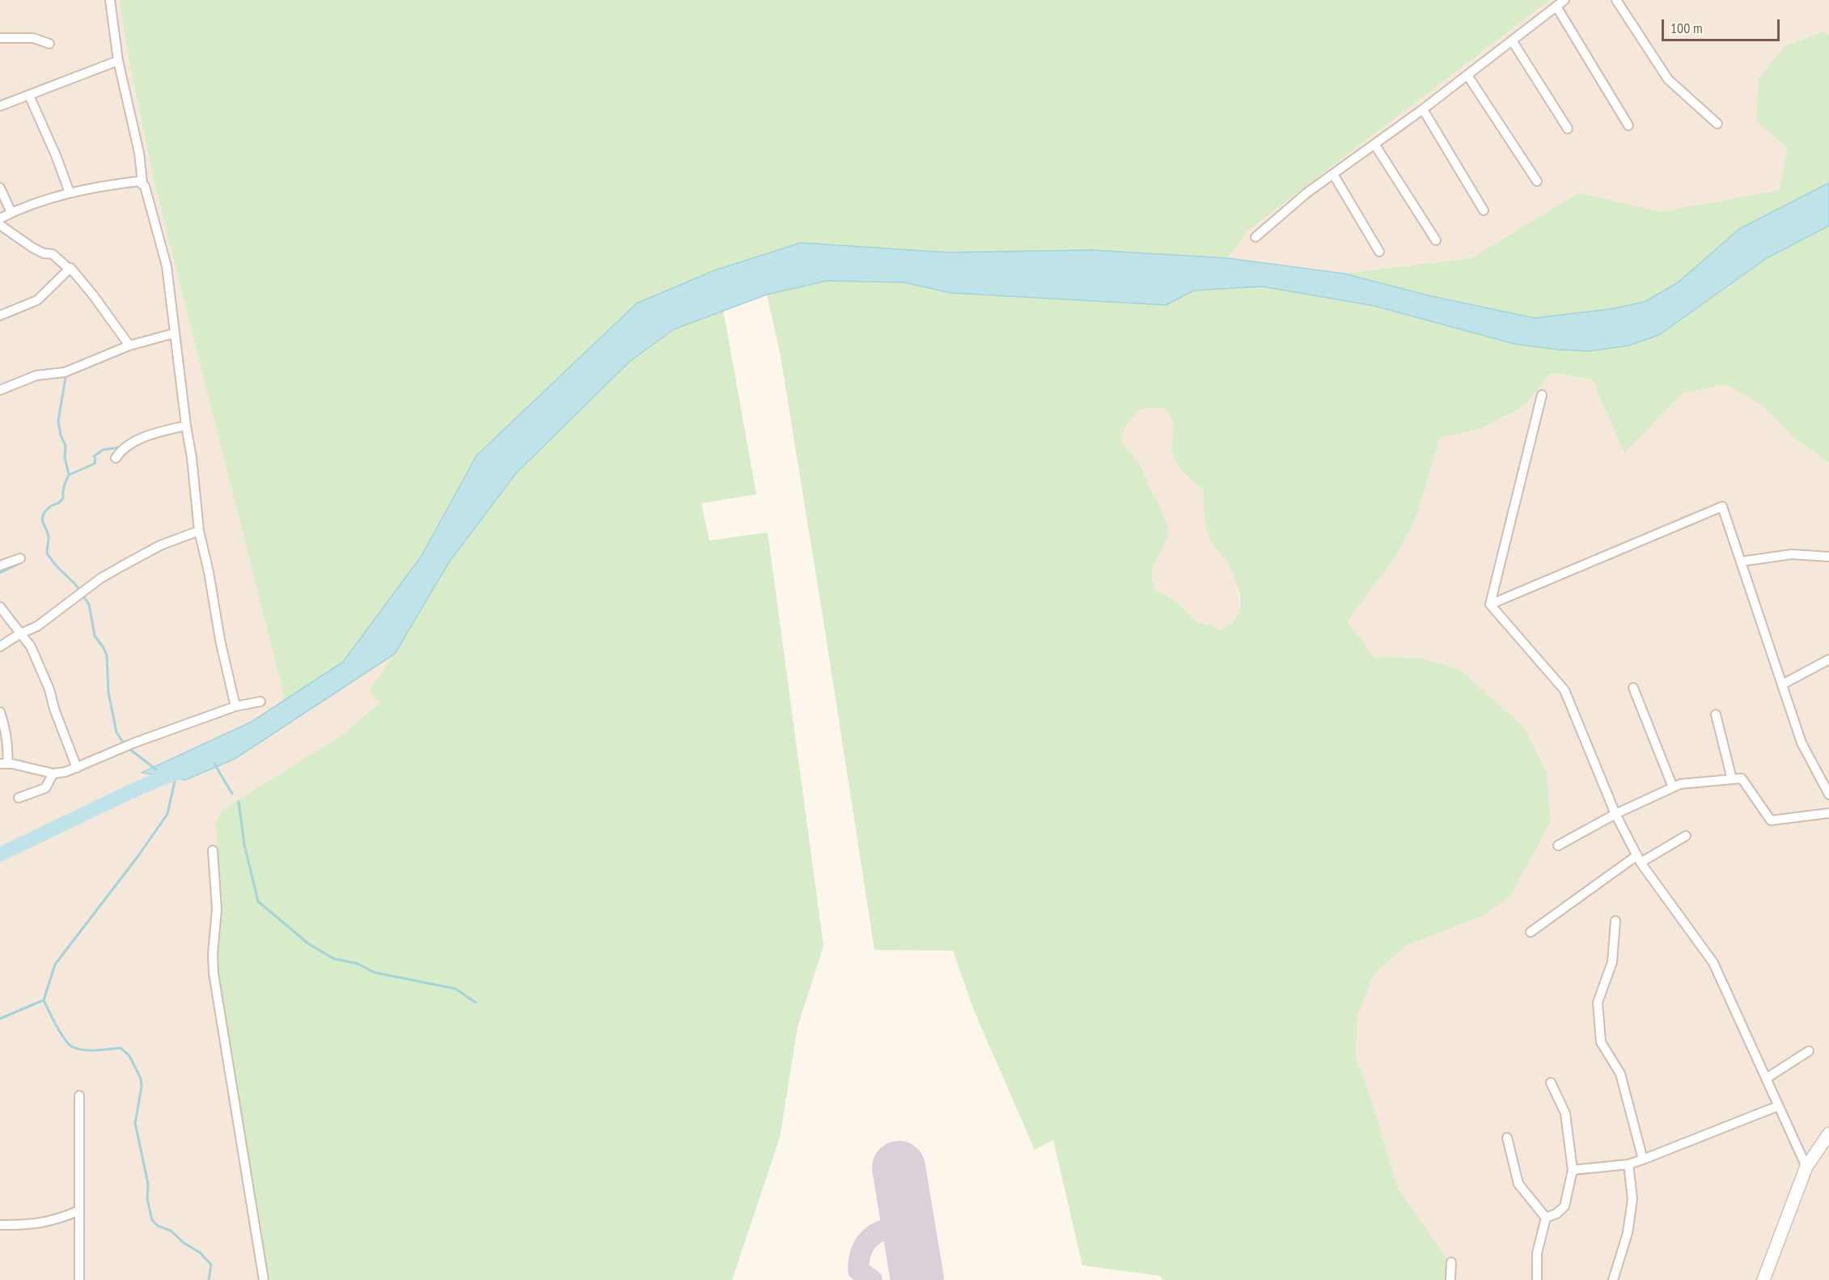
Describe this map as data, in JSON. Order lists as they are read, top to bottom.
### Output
{
  "scale_bar": "100 m"
}
